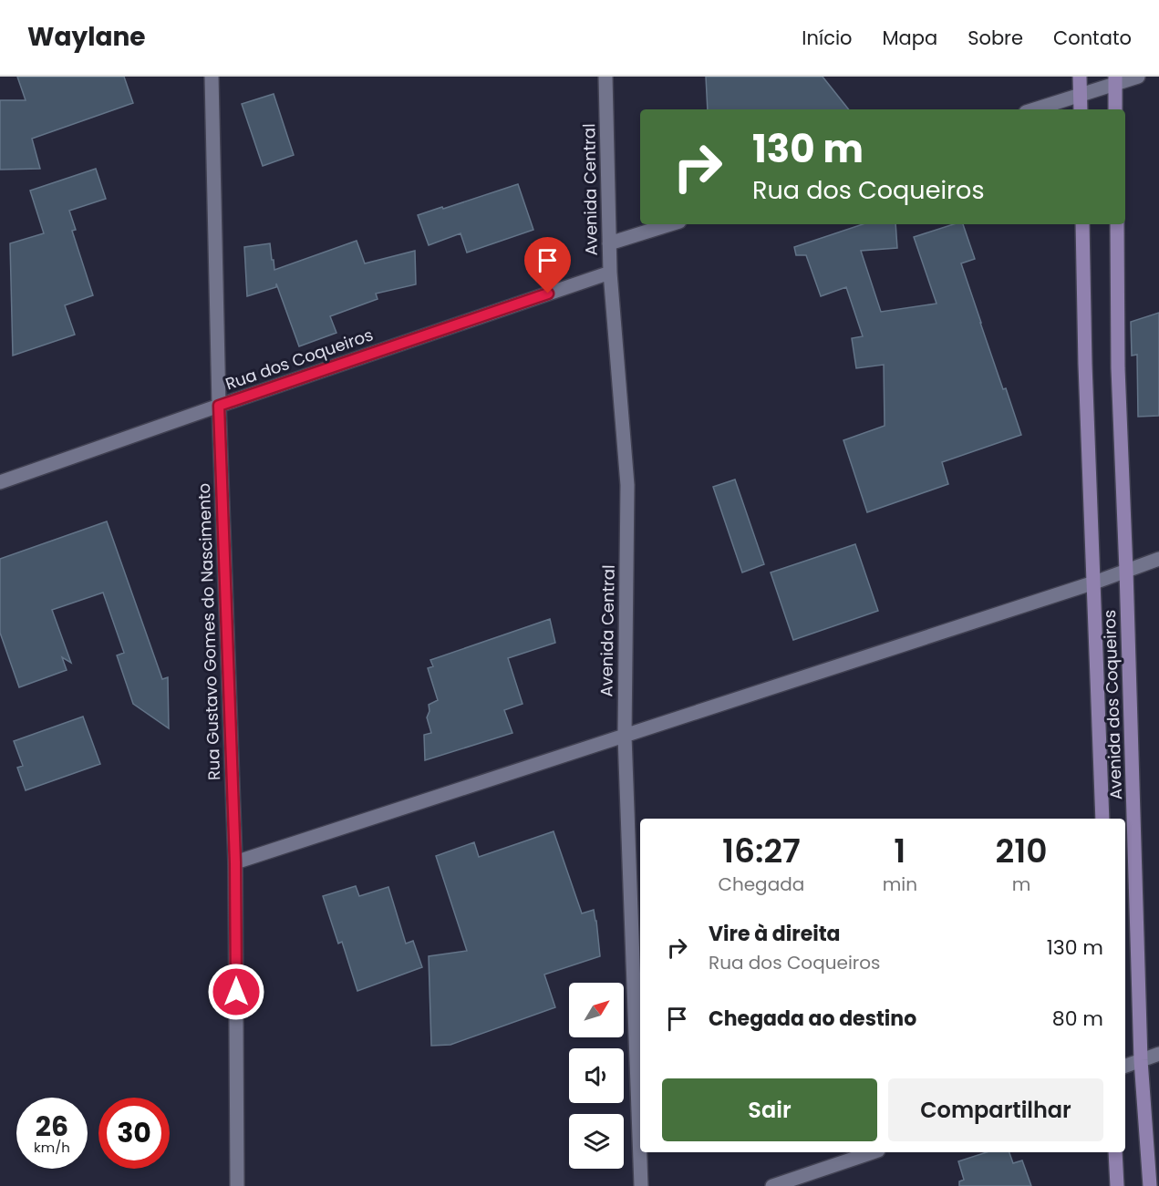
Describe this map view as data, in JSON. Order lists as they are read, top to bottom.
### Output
{
  "streets": {
    "main road": ["Avenida dos Coqueiros"],
    "street": ["Avenida Central", "Rua dos Coqueiros", "Rua Gustavo Gomes do Nascimento"]
  },
  "crossings": [
    ["Avenida Central", "Rua dos Coqueiros"],
    ["Rua dos Coqueiros", "Rua Gustavo Gomes do Nascimento"]
  ],
  "north": "top right",
  "page": {
    "header": "Waylane",
    "nav": [
      "Início",
      "Mapa",
      "Sobre",
      "Contato"
    ],
    "turn": ["130 m", "Rua dos Coqueiros"],
    "eta": [
      "16:27",
      "Chegada",
      "1",
      "min",
      "210",
      "m"
    ],
    "list": [
      {
        "name": "Vire à direita",
        "note": "Rua dos Coqueiros",
        "value": "130 m"
      },
      {
        "name": "Chegada ao destino",
        "value": "80 m"
      }
    ],
    "buttons": ["Sair", "Compartilhar"],
    "speed": "26 km/h",
    "limit": "30"
  }
}
